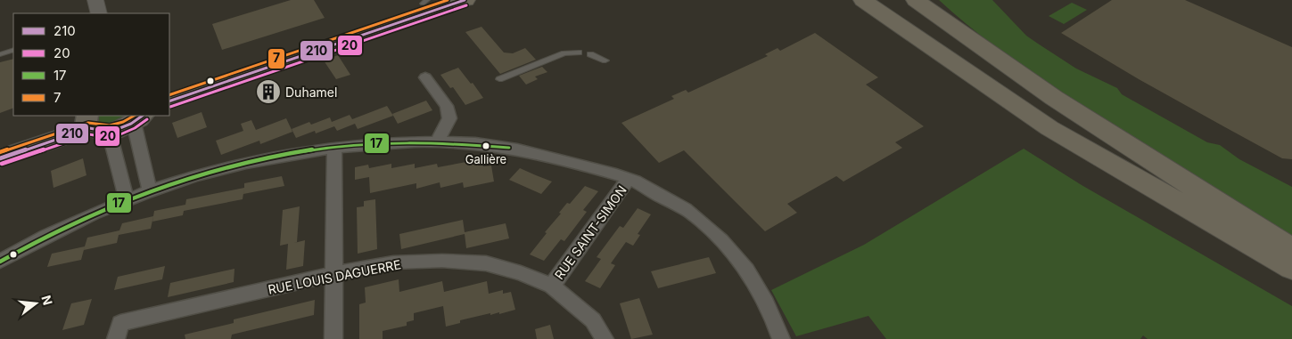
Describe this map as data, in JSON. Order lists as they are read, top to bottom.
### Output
{
  "streets": {
    "street": ["RUE SAINT-SIMON", "RUE LOUIS DAGUERRE"]
  },
  "crossings": [
    ["RUE SAINT-SIMON", "RUE LOUIS DAGUERRE"]
  ],
  "places": {
    "building": ["Duhamel"],
    "other": ["Gallière"]
  },
  "lines": [
    "transit line 210",
    "transit line 7",
    "transit line 20",
    "transit line 17"
  ],
  "legend": [
    "210",
    "20",
    "17",
    "7"
  ],
  "north": "right"
}
